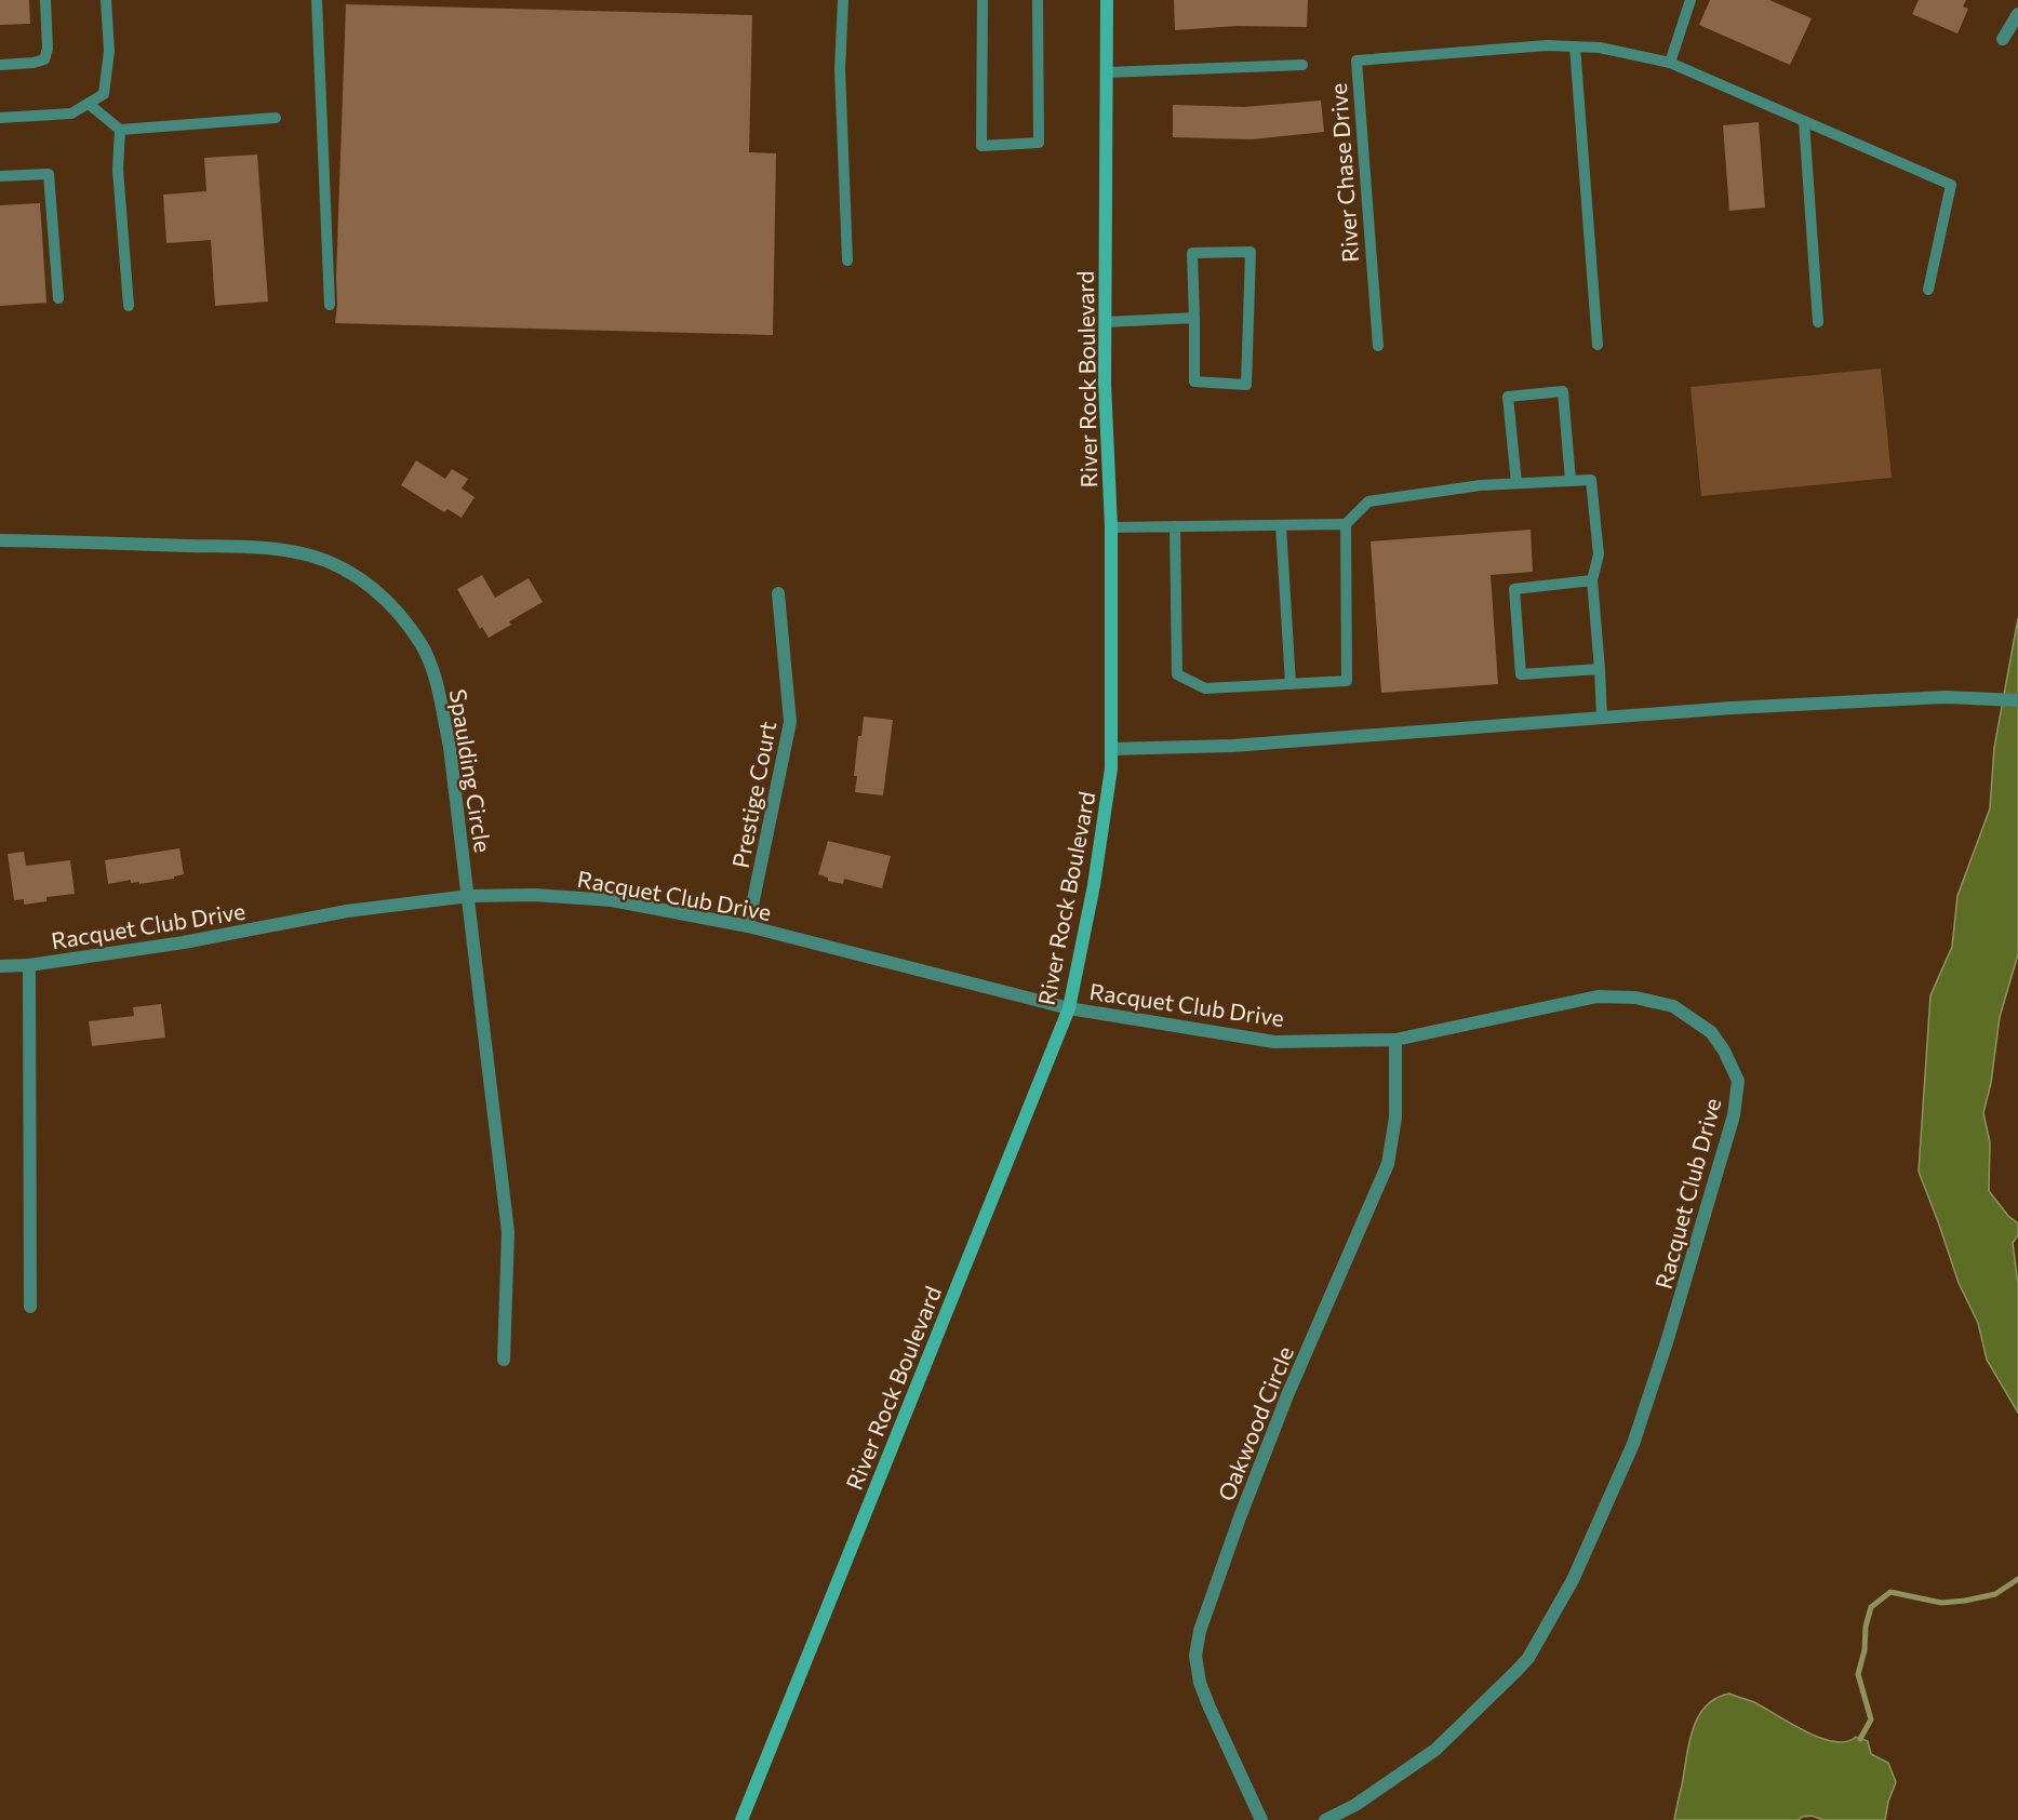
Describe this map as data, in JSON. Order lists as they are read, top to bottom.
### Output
{
  "streets": {
    "street": [
      "River Rock Boulevard",
      "Spaulding Circle",
      "Prestige Court",
      "Racquet Club Drive",
      "Oakwood Circle"
    ],
    "lane": ["River Chase Drive"]
  },
  "crossings": [
    ["River Rock Boulevard", "Racquet Club Drive"],
    ["Spaulding Circle", "Racquet Club Drive"],
    ["Prestige Court", "Racquet Club Drive"],
    ["Racquet Club Drive", "Oakwood Circle"]
  ]
}
